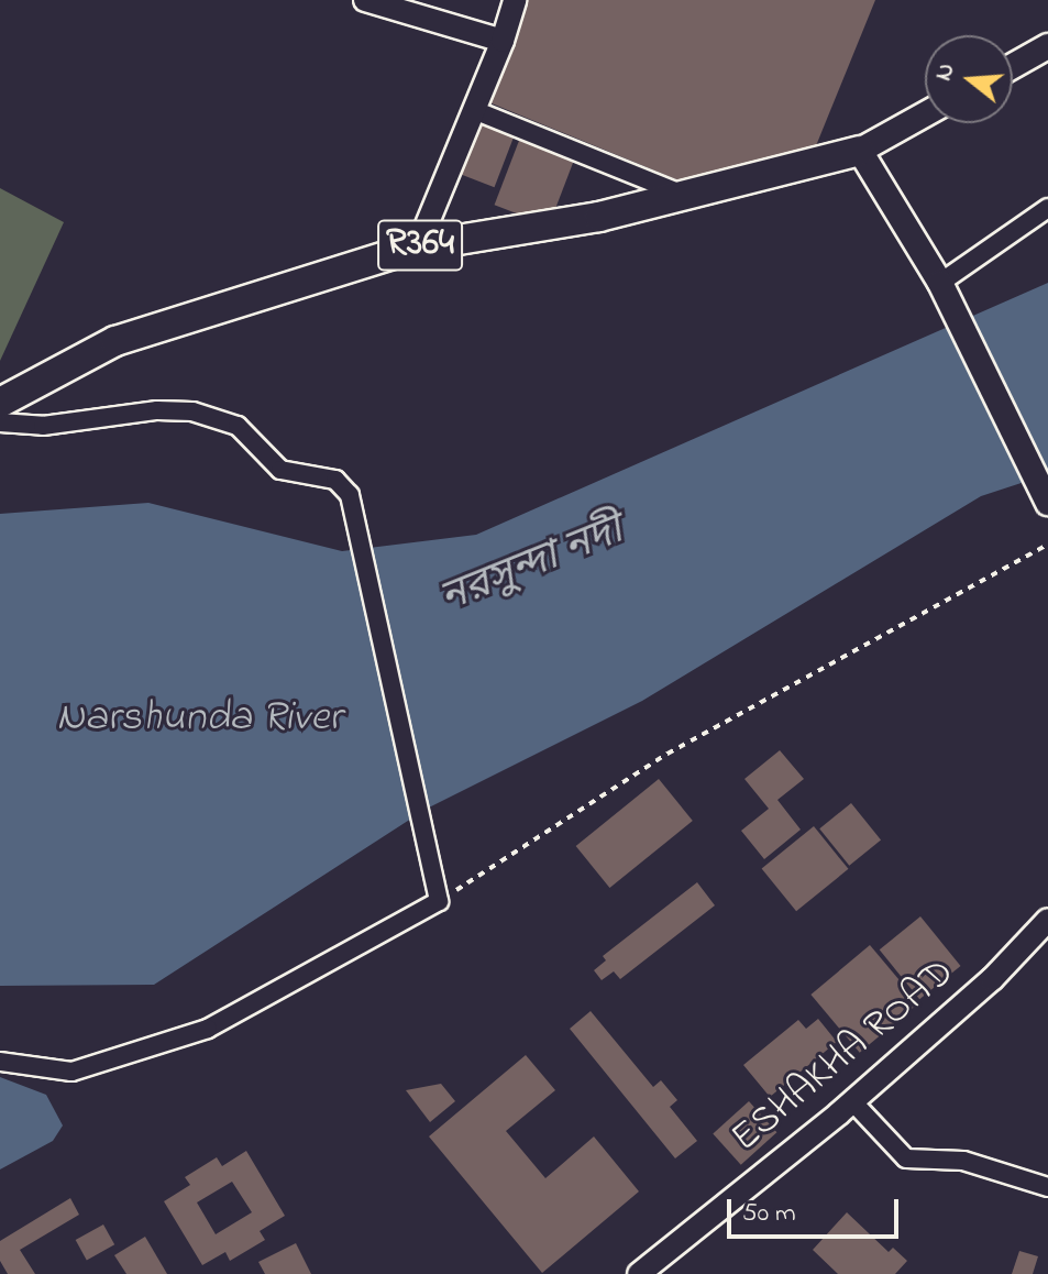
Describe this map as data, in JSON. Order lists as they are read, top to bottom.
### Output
{
  "streets": {
    "main road": ["R364"],
    "street": ["ESHAKHA ROAD"]
  },
  "water": ["নরসুন্দা নদী", "Narshunda River"],
  "scale_bar": "50 m",
  "north": "left"
}
